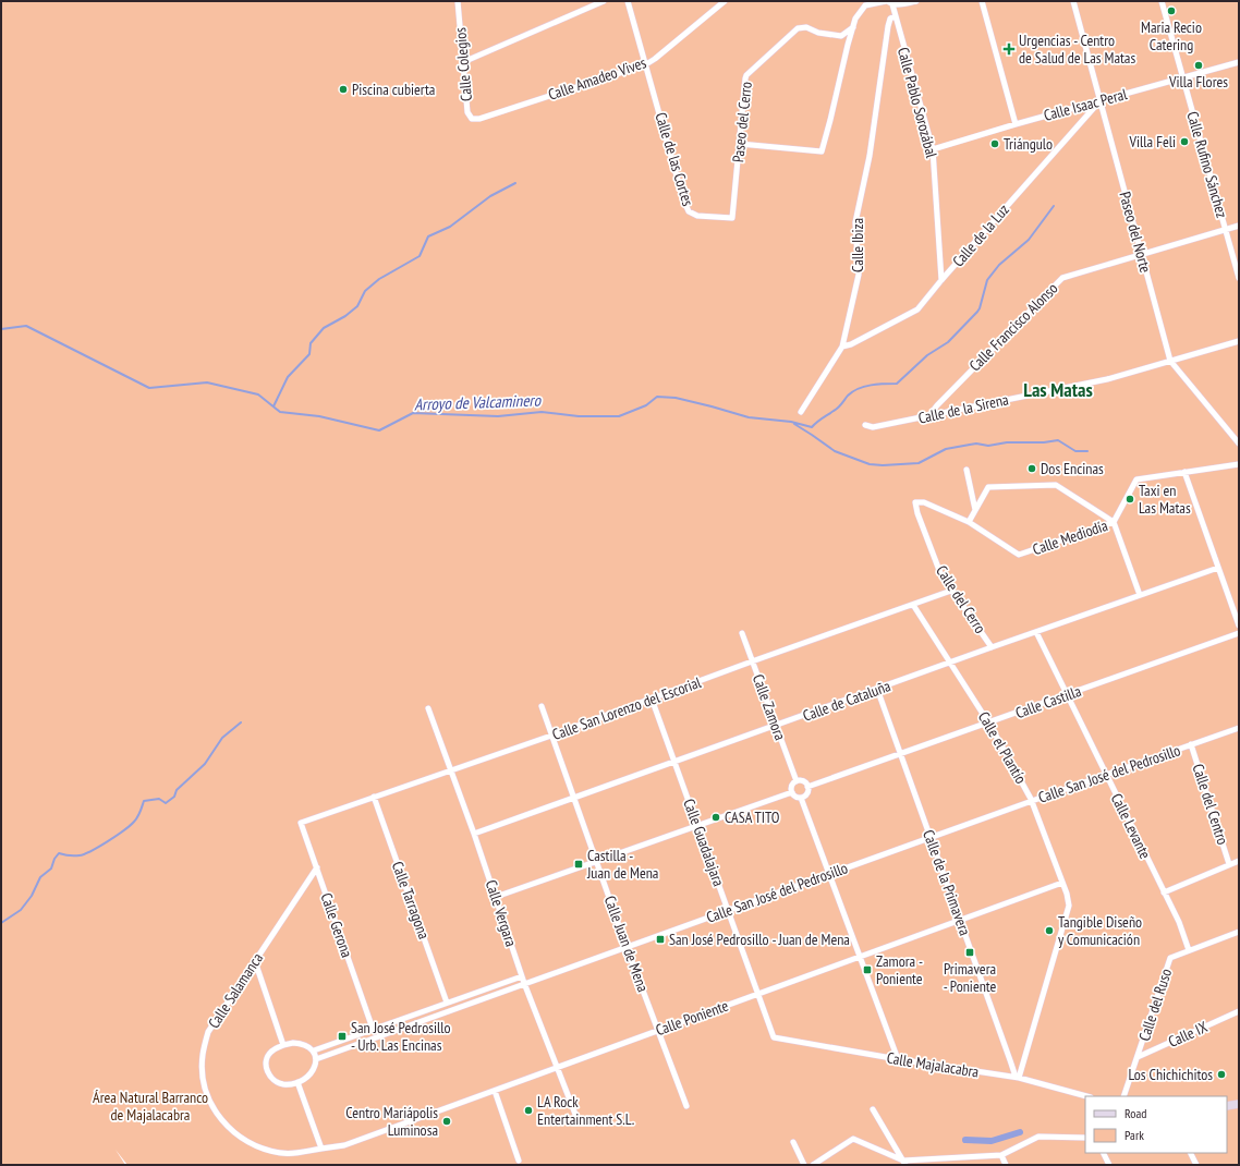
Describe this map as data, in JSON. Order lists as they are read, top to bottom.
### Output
{
  "streets": {
    "street": [
      "Calle Colegios",
      "Calle Amadeo Vives",
      "Calle Pablo Sorozábal",
      "Calle Isaac Peral",
      "Paseo del Cerro",
      "Calle de las Cortes",
      "Calle Rufino Sánchez",
      "Paseo del Norte",
      "Calle de la Luz",
      "Calle Ibiza",
      "Calle Francisco Alonso",
      "Calle de la Sirena",
      "Calle Mediodía",
      "Calle del Cerro",
      "Calle de Cataluña",
      "Calle Castilla",
      "Calle Zamora",
      "Calle San Lorenzo del Escorial",
      "Calle el Plantío",
      "Calle San José del Pedrosillo",
      "Calle del Centro",
      "Calle Levante",
      "Calle Guadalajara",
      "Calle de la Primavera",
      "Calle Tarragona",
      "Calle Vergara",
      "Calle Gerona",
      "Calle Juan de Mena",
      "Calle Salamanca",
      "Calle del Ruso",
      "Calle Poniente",
      "Calle IX",
      "Calle Majalacabra"
    ]
  },
  "crossings": [
    ["Calle Colegios", "Calle Amadeo Vives"],
    ["Calle Amadeo Vives", "Calle de las Cortes"],
    ["Calle Pablo Sorozábal", "Calle Isaac Peral"],
    ["Calle Pablo Sorozábal", "Calle de la Luz"],
    ["Calle Pablo Sorozábal", "Calle Ibiza"],
    ["Calle Isaac Peral", "Calle Rufino Sánchez"],
    ["Calle Isaac Peral", "Paseo del Norte"],
    ["Calle Isaac Peral", "Calle de la Luz"],
    ["Paseo del Cerro", "Calle de las Cortes"],
    ["Calle Rufino Sánchez", "Calle Francisco Alonso"],
    ["Paseo del Norte", "Calle de la Luz"],
    ["Paseo del Norte", "Calle Francisco Alonso"],
    ["Paseo del Norte", "Calle de la Sirena"],
    ["Calle de la Luz", "Calle Ibiza"],
    ["Calle Francisco Alonso", "Calle de la Sirena"],
    ["Calle Mediodía", "Calle del Cerro"],
    ["Calle del Cerro", "Calle de Cataluña"],
    ["Calle del Cerro", "Calle San Lorenzo del Escorial"],
    ["Calle de Cataluña", "Calle Zamora"],
    ["Calle de Cataluña", "Calle el Plantío"],
    ["Calle de Cataluña", "Calle Levante"],
    ["Calle de Cataluña", "Calle Guadalajara"],
    ["Calle de Cataluña", "Calle de la Primavera"],
    ["Calle de Cataluña", "Calle Vergara"],
    ["Calle de Cataluña", "Calle Juan de Mena"],
    ["Calle Castilla", "Calle Zamora"],
    ["Calle Castilla", "Calle el Plantío"],
    ["Calle Castilla", "Calle Levante"],
    ["Calle Castilla", "Calle de la Primavera"],
    ["Calle Zamora", "Calle San Lorenzo del Escorial"],
    ["Calle San Lorenzo del Escorial", "Calle el Plantío"],
    ["Calle San Lorenzo del Escorial", "Calle Guadalajara"],
    ["Calle San Lorenzo del Escorial", "Calle Tarragona"],
    ["Calle San Lorenzo del Escorial", "Calle Vergara"],
    ["Calle San Lorenzo del Escorial", "Calle Gerona"],
    ["Calle San Lorenzo del Escorial", "Calle Juan de Mena"],
    ["Calle el Plantío", "Calle San José del Pedrosillo"],
    ["Calle el Plantío", "Calle de la Primavera"],
    ["Calle el Plantío", "Calle Poniente"],
    ["Calle el Plantío", "Calle Majalacabra"],
    ["Calle San José del Pedrosillo", "Calle del Centro"],
    ["Calle San José del Pedrosillo", "Calle Levante"],
    ["Calle San José del Pedrosillo", "Calle Guadalajara"],
    ["Calle San José del Pedrosillo", "Calle de la Primavera"],
    ["Calle San José del Pedrosillo", "Calle Vergara"],
    ["Calle San José del Pedrosillo", "Calle Juan de Mena"],
    ["Calle Levante", "Calle del Ruso"],
    ["Calle Guadalajara", "Calle Poniente"],
    ["Calle Guadalajara", "Calle Majalacabra"],
    ["Calle de la Primavera", "Calle Poniente"],
    ["Calle de la Primavera", "Calle Majalacabra"],
    ["Calle Vergara", "Calle Poniente"],
    ["Calle Gerona", "Calle Salamanca"],
    ["Calle Juan de Mena", "Calle Poniente"],
    ["Calle Salamanca", "Calle Poniente"],
    ["Calle del Ruso", "Calle IX"]
  ],
  "districts": ["Las Matas"],
  "water": ["Arroyo de Valcaminero"],
  "parks": ["Área Natural Barranco de Majalacabra"],
  "places": {
    "other": [
      "Maria Recio Catering",
      "Villa Flores",
      "Piscina cubierta",
      "Villa Feli",
      "Triángulo",
      "Dos Encinas",
      "Taxi en Las Matas",
      "CASA TITO",
      "Tangible Diseño y Comunicación",
      "Los Chichichitos",
      "LA Rock Entertainment S.L.",
      "Centro Mariápolis Luminosa"
    ],
    "health": ["Urgencias - Centro de Salud de Las Matas"],
    "transit": [
      "Castilla - Juan de Mena",
      "San José Pedrosillo - Juan de Mena",
      "Primavera - Poniente",
      "Zamora - Poniente",
      "San José Pedrosillo - Urb. Las Encinas"
    ]
  },
  "legend": ["Road", "Park"]
}
